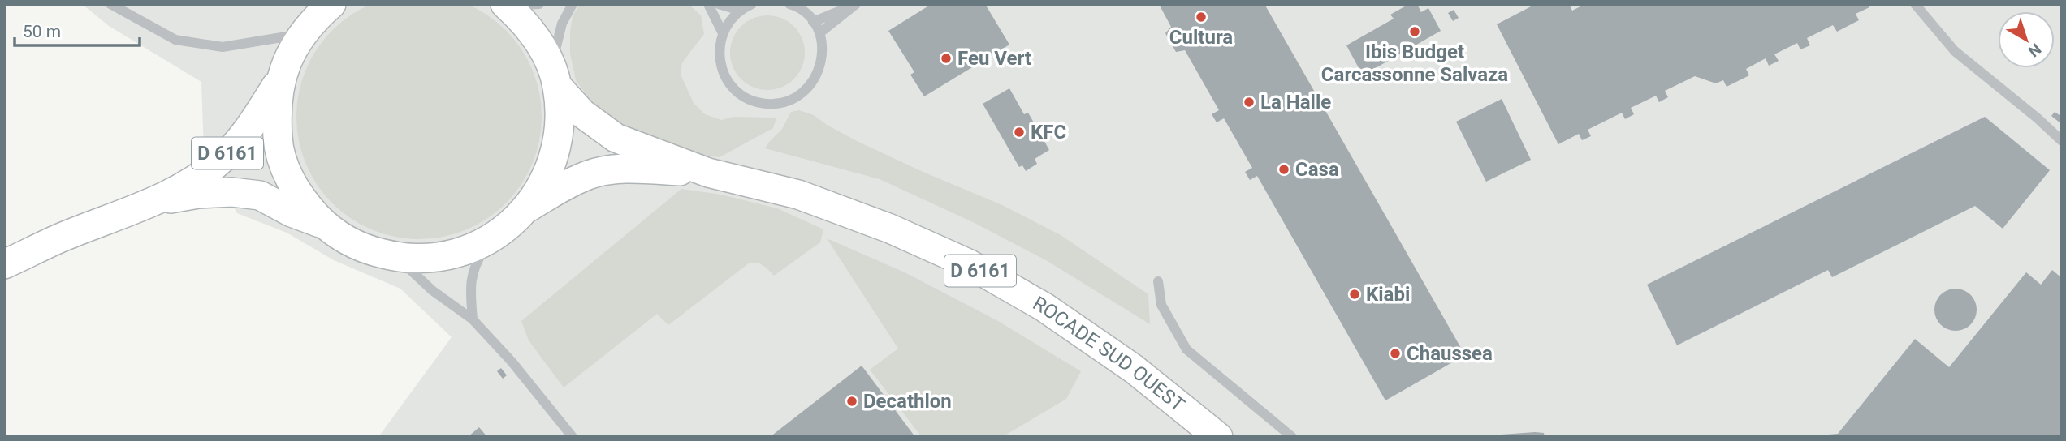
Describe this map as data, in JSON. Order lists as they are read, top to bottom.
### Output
{
  "streets": {
    "main road": ["D 6161", "ROCADE SUD OUEST"]
  },
  "places": [
    "Cultura",
    "Ibis Budget Carcassonne Salvaza",
    "Feu Vert",
    "La Halle",
    "KFC",
    "Casa",
    "Kiabi",
    "Chaussea",
    "Decathlon"
  ],
  "scale_bar": "50 m",
  "north": "bottom right"
}
